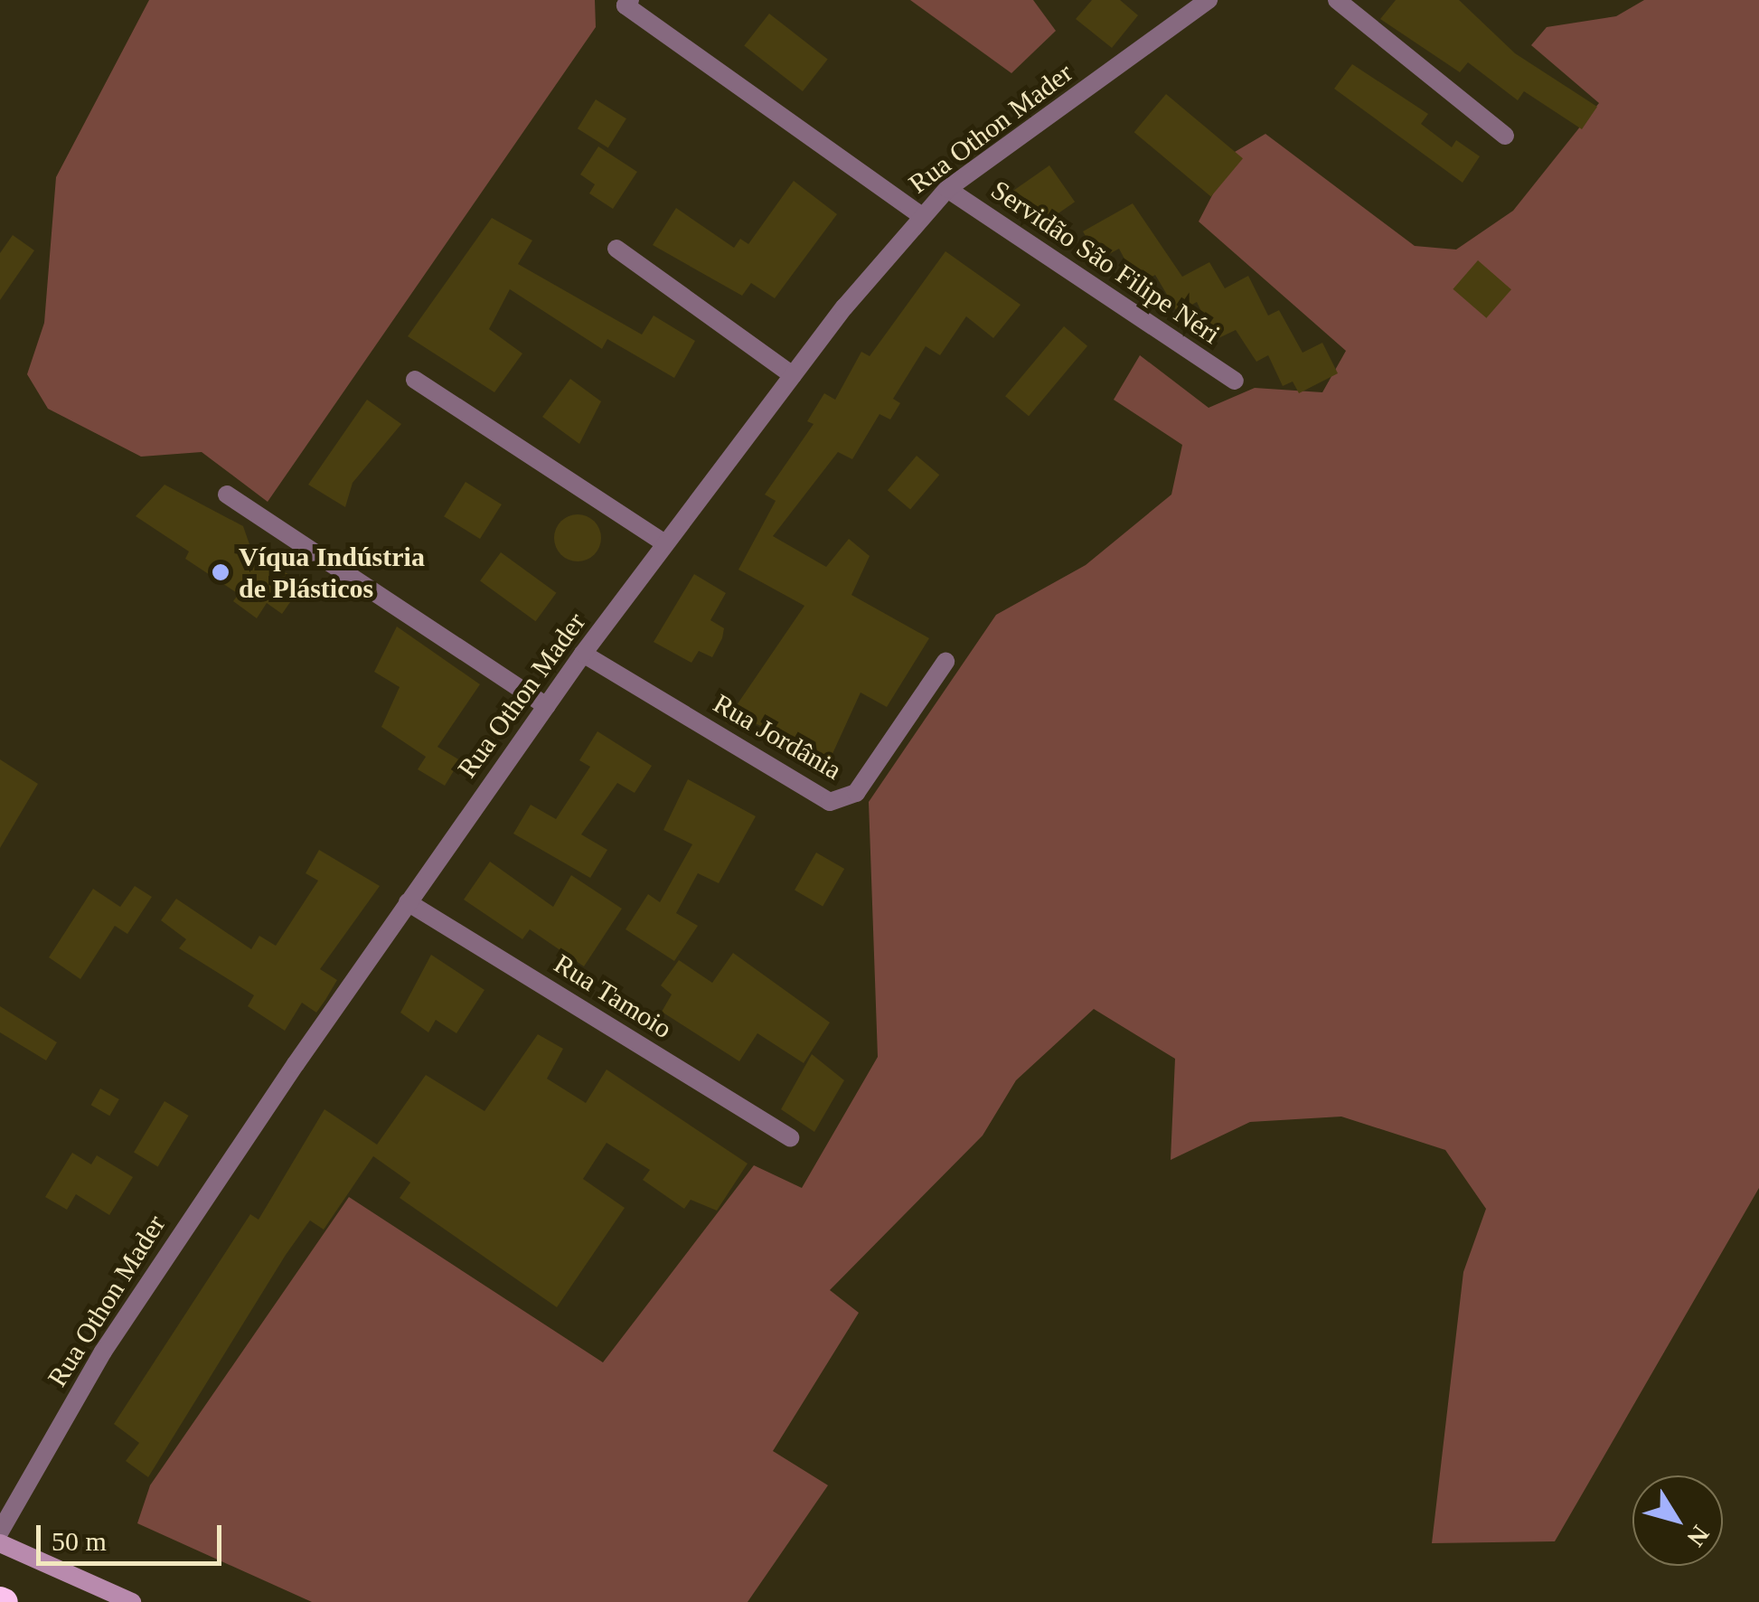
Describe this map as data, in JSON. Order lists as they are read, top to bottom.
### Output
{
  "streets": {
    "street": [
      "Rua Othon Mader",
      "Servidão São Filipe Néri",
      "Rua Jordânia",
      "Rua Tamoio"
    ]
  },
  "crossings": [
    ["Rua Othon Mader", "Servidão São Filipe Néri"],
    ["Rua Othon Mader", "Rua Jordânia"],
    ["Rua Othon Mader", "Rua Tamoio"]
  ],
  "places": ["Víqua Indústria de Plásticos"],
  "scale_bar": "50 m",
  "north": "bottom right"
}
